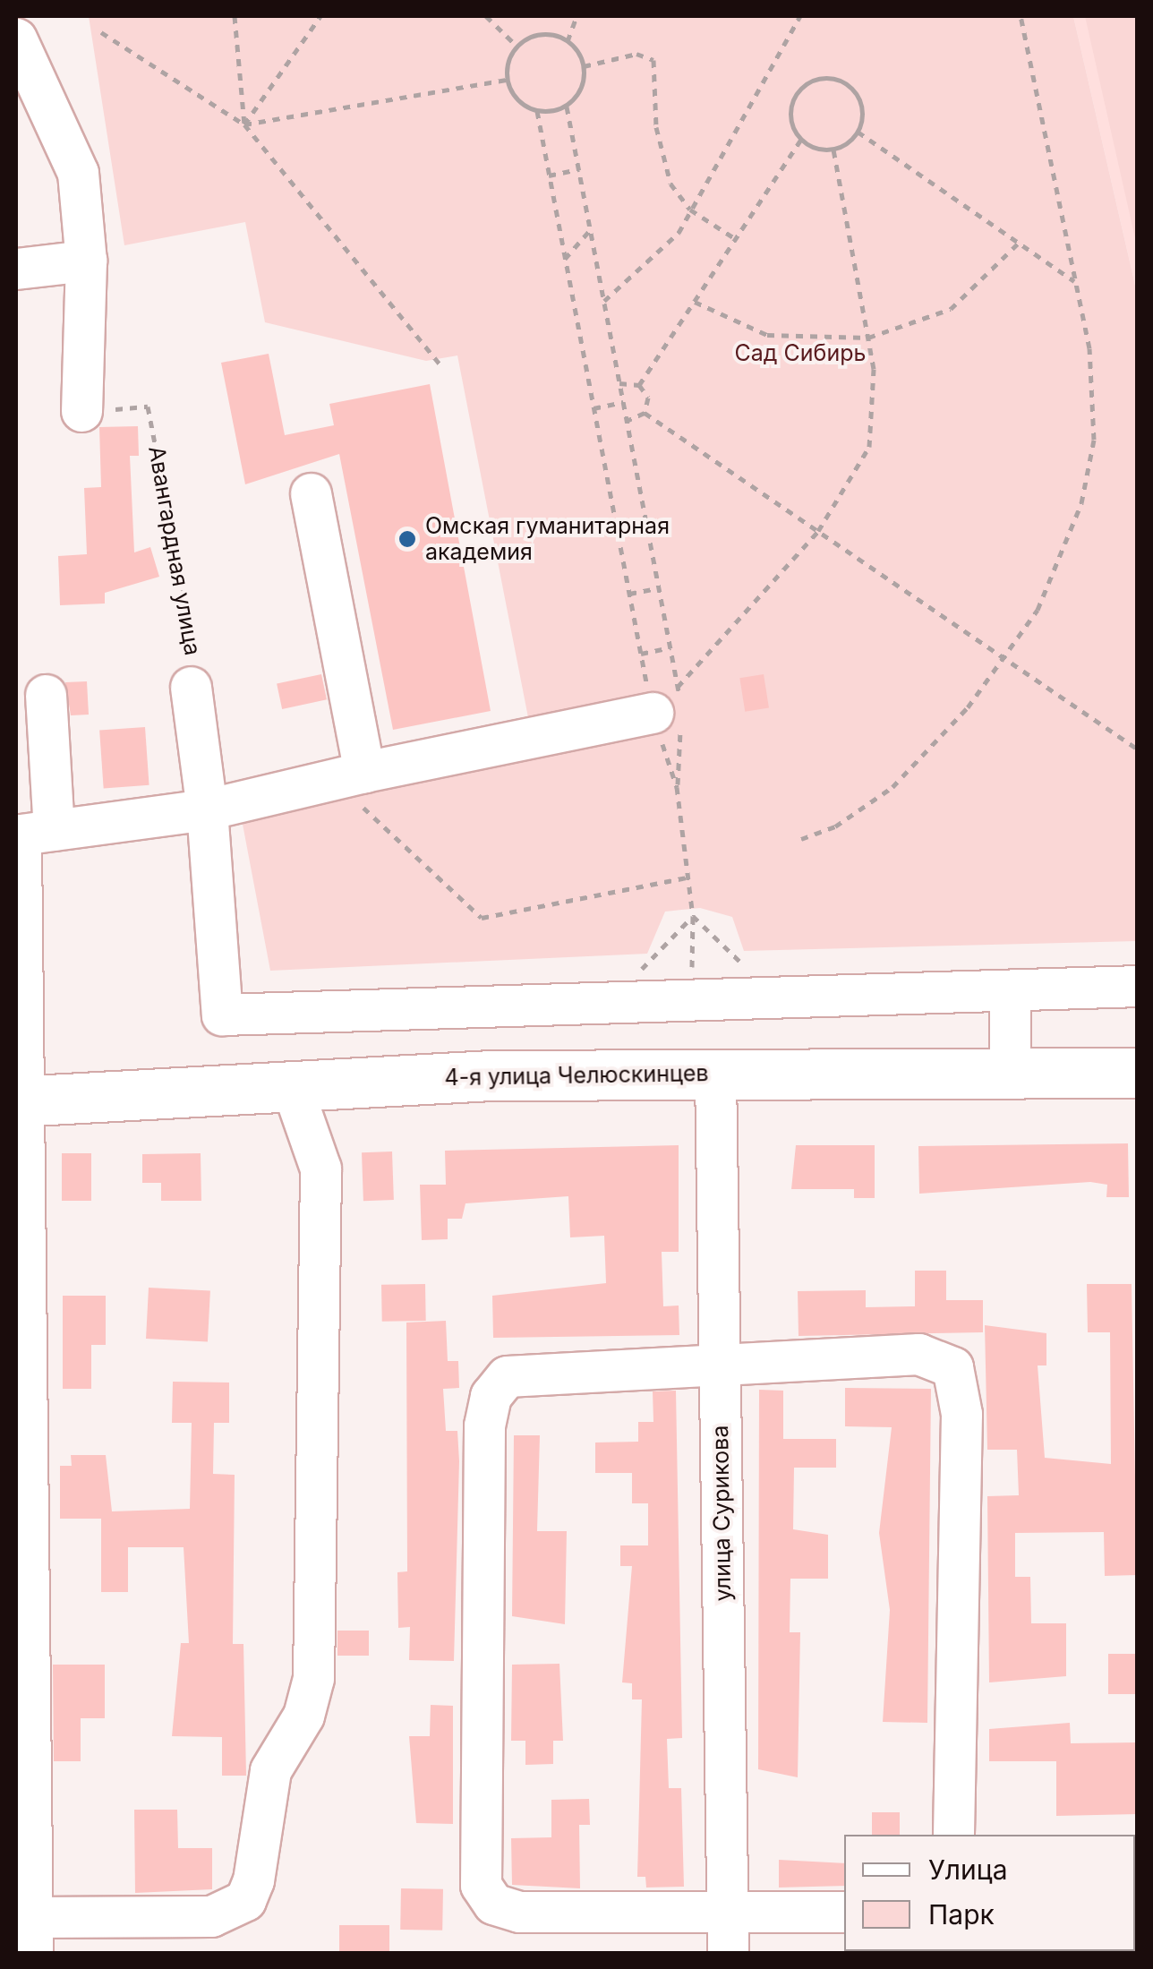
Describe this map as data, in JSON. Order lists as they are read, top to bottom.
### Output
{
  "streets": {
    "main road": ["4-я улица Челюскинцев"],
    "street": ["Авангардная улица", "улица Сурикова"]
  },
  "crossings": [
    ["4-я улица Челюскинцев", "улица Сурикова"]
  ],
  "parks": ["Сад Сибирь"],
  "places": ["Омская гуманитарная академия"],
  "legend": ["Улица", "Парк"]
}
